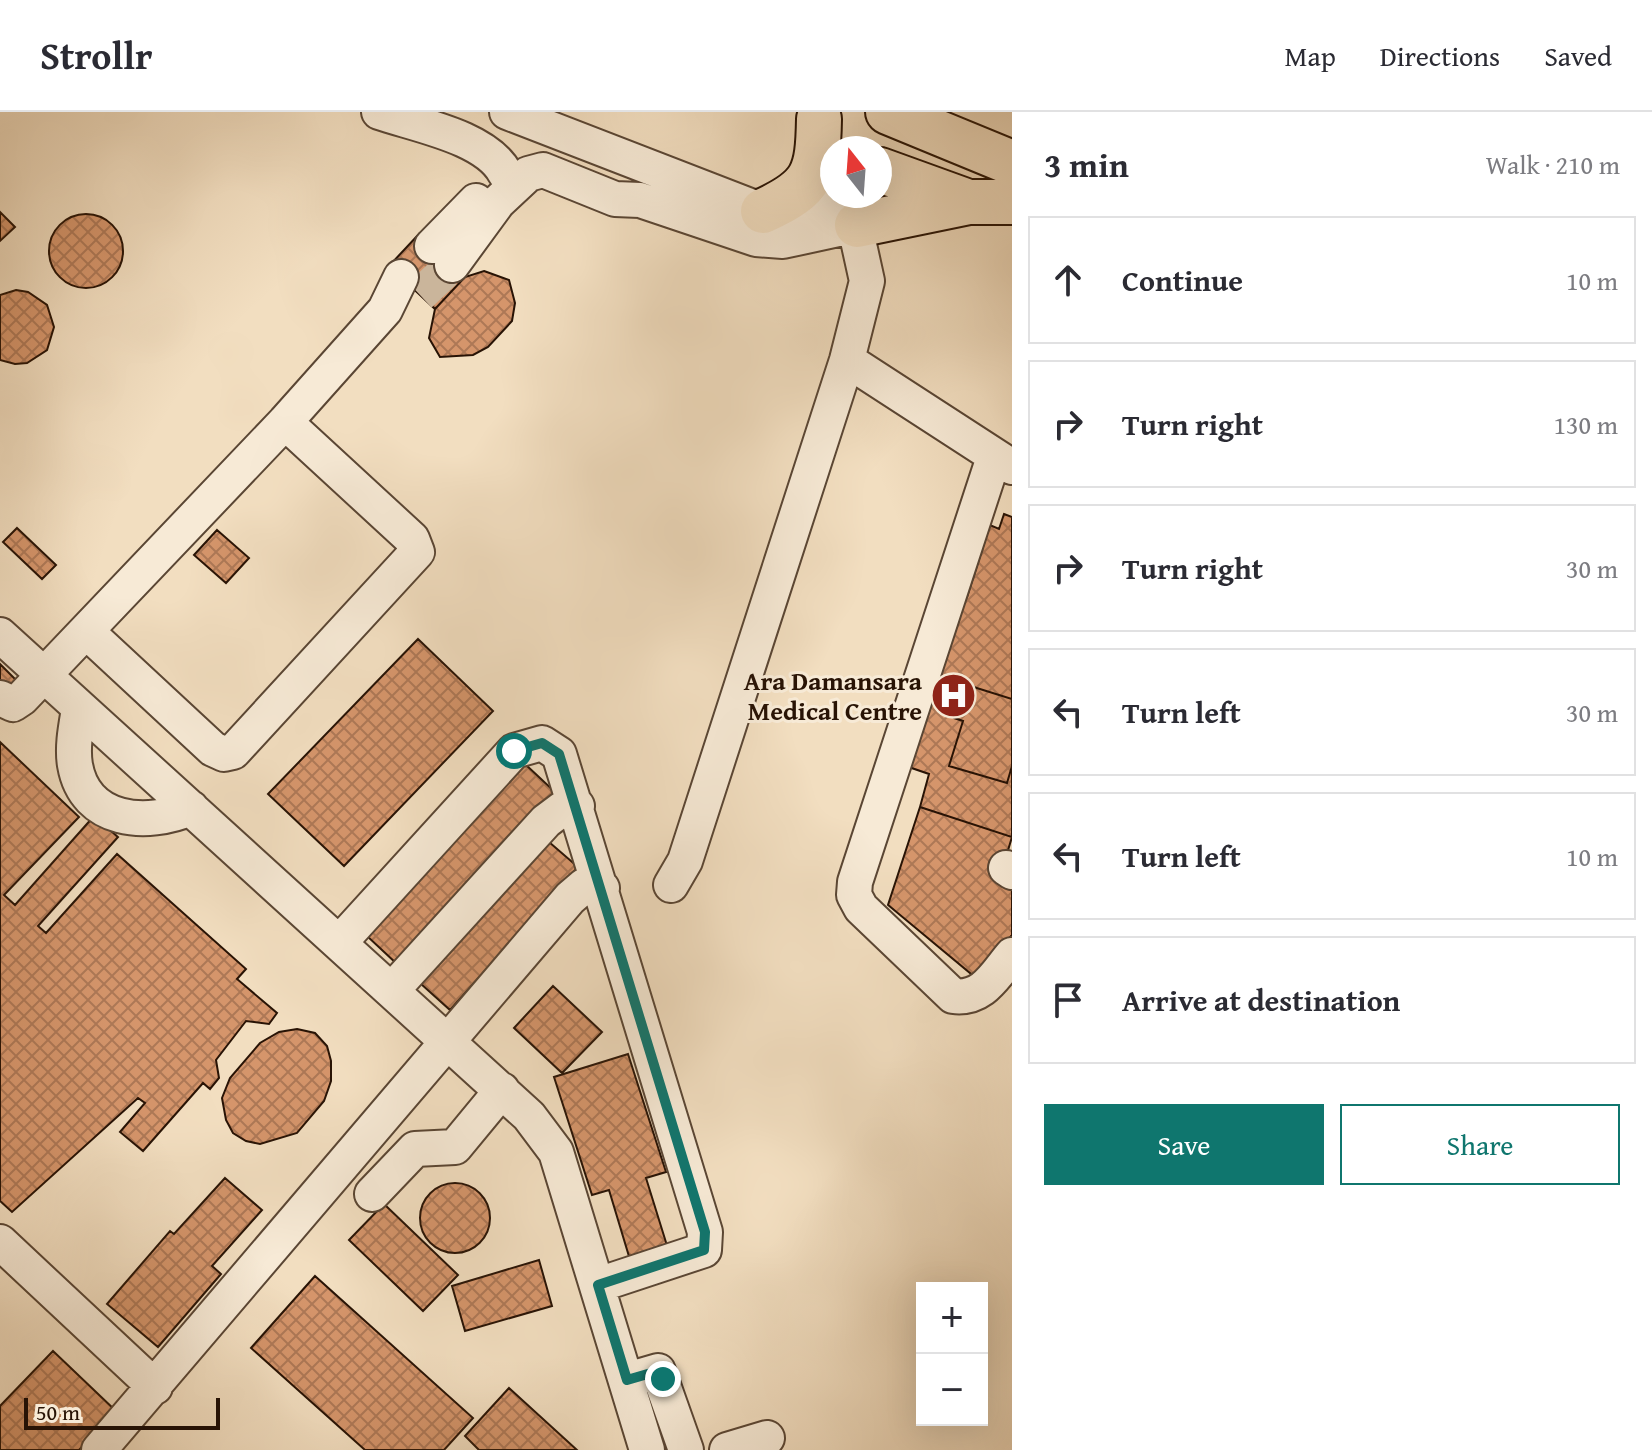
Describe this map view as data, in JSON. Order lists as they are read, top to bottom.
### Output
{
  "places": {
    "hospital": ["Ara Damansara Medical Centre"]
  },
  "scale_bar": "50 m",
  "north": "top",
  "page": {
    "header": "Strollr",
    "nav": ["Map", "Directions", "Saved"],
    "heading": ["3 min", "Walk · 210 m"],
    "list": [
      ["Continue", "10 m"],
      ["Turn right", "130 m"],
      ["Turn right", "30 m"],
      ["Turn left", "30 m"],
      ["Turn left", "10 m"],
      "Arrive at destination"
    ],
    "buttons": ["Save", "Share"],
    "map_buttons": ["+", "−"],
    "scale": "50 m"
  }
}
